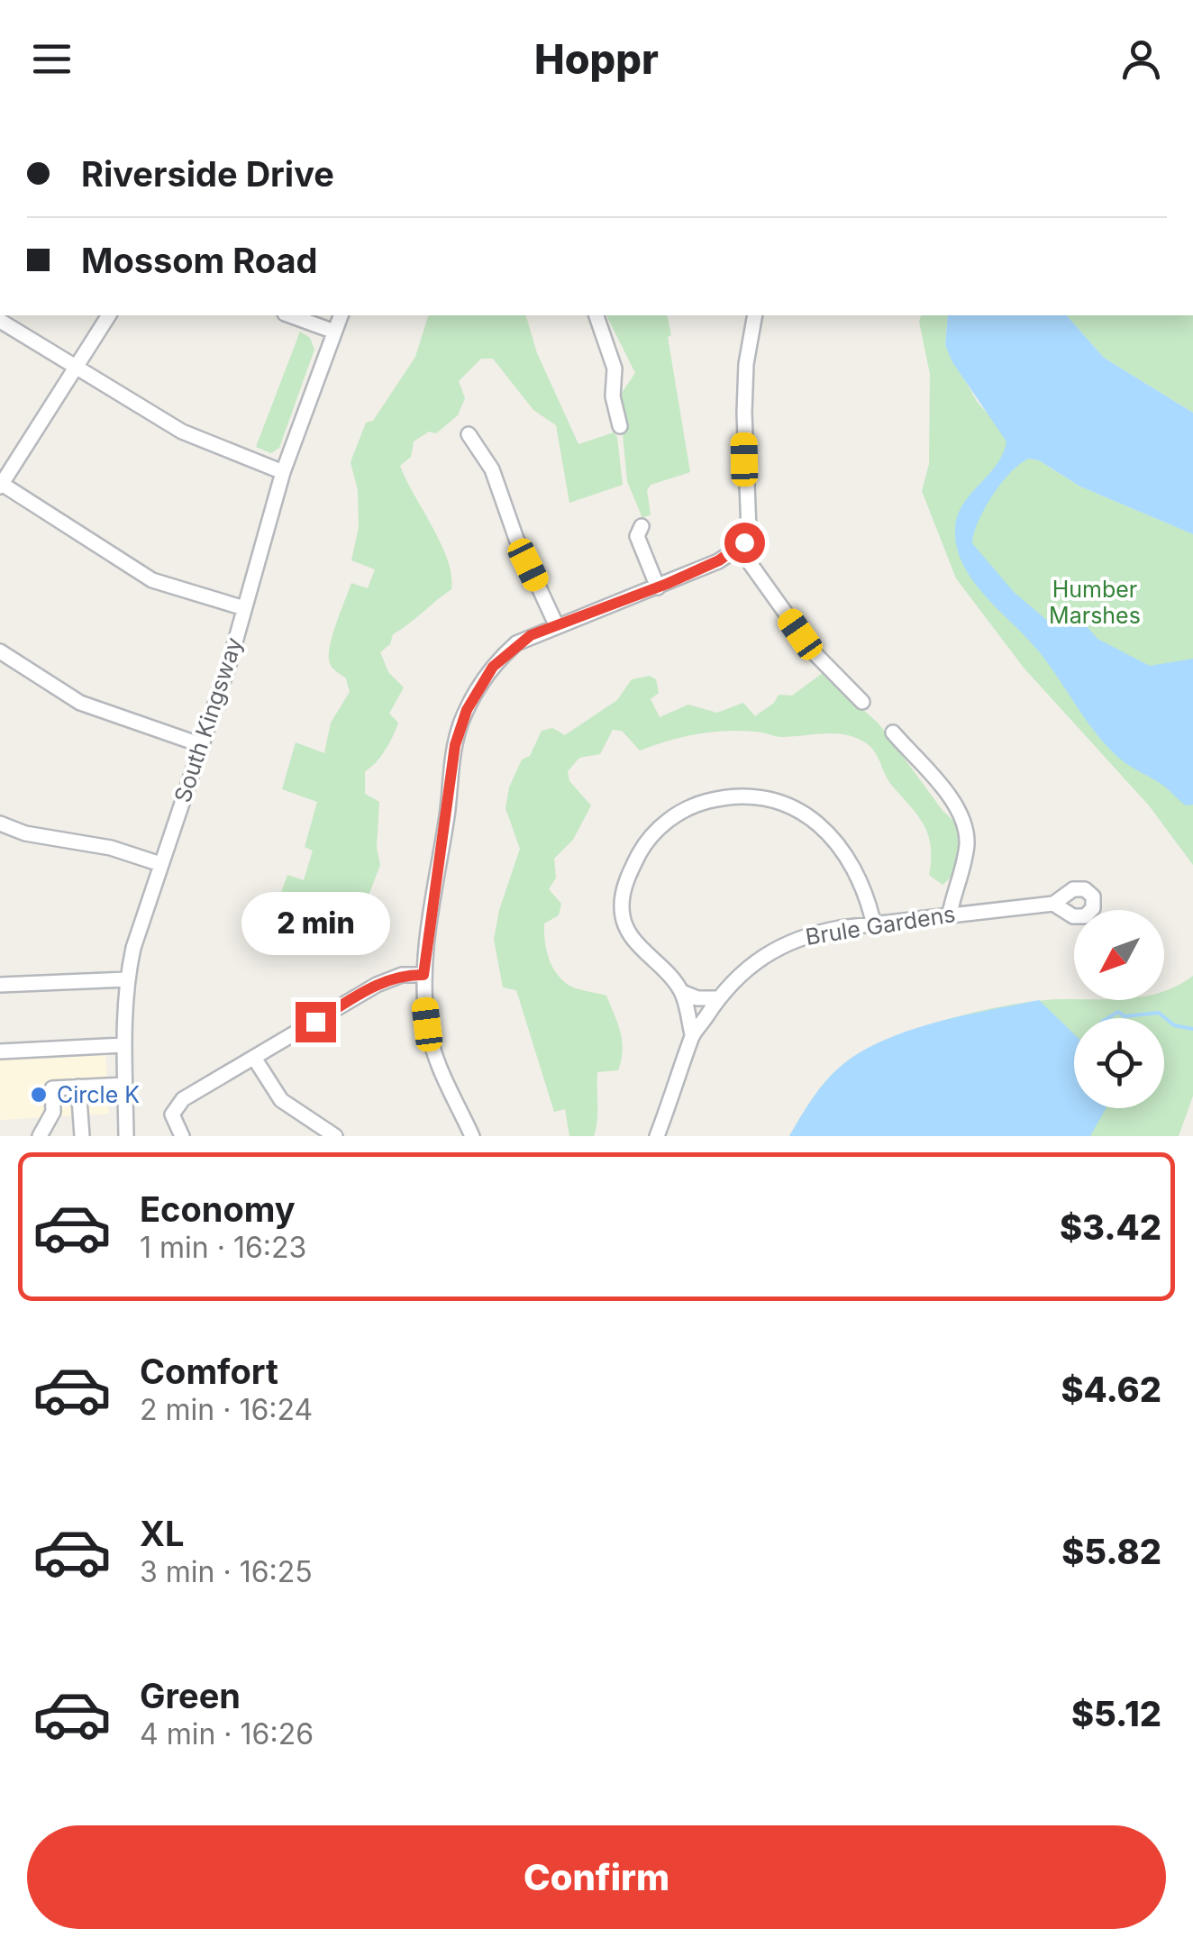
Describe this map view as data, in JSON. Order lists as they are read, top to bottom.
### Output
{
  "streets": {
    "street": ["South Kingsway", "Brule Gardens"]
  },
  "parks": ["Humber Marshes"],
  "places": ["Circle K"],
  "north": "bottom left",
  "page": {
    "header": "Hoppr",
    "banner": ["Riverside Drive", "Mossom Road"],
    "bubble": "2 min",
    "list": [
      {
        "name": "Economy",
        "note": "1 min · 16:23",
        "value": "$3.42"
      },
      {
        "name": "Comfort",
        "note": "2 min · 16:24",
        "value": "$4.62"
      },
      {
        "name": "XL",
        "note": "3 min · 16:25",
        "value": "$5.82"
      },
      {
        "name": "Green",
        "note": "4 min · 16:26",
        "value": "$5.12"
      }
    ],
    "buttons": "Confirm"
  }
}
